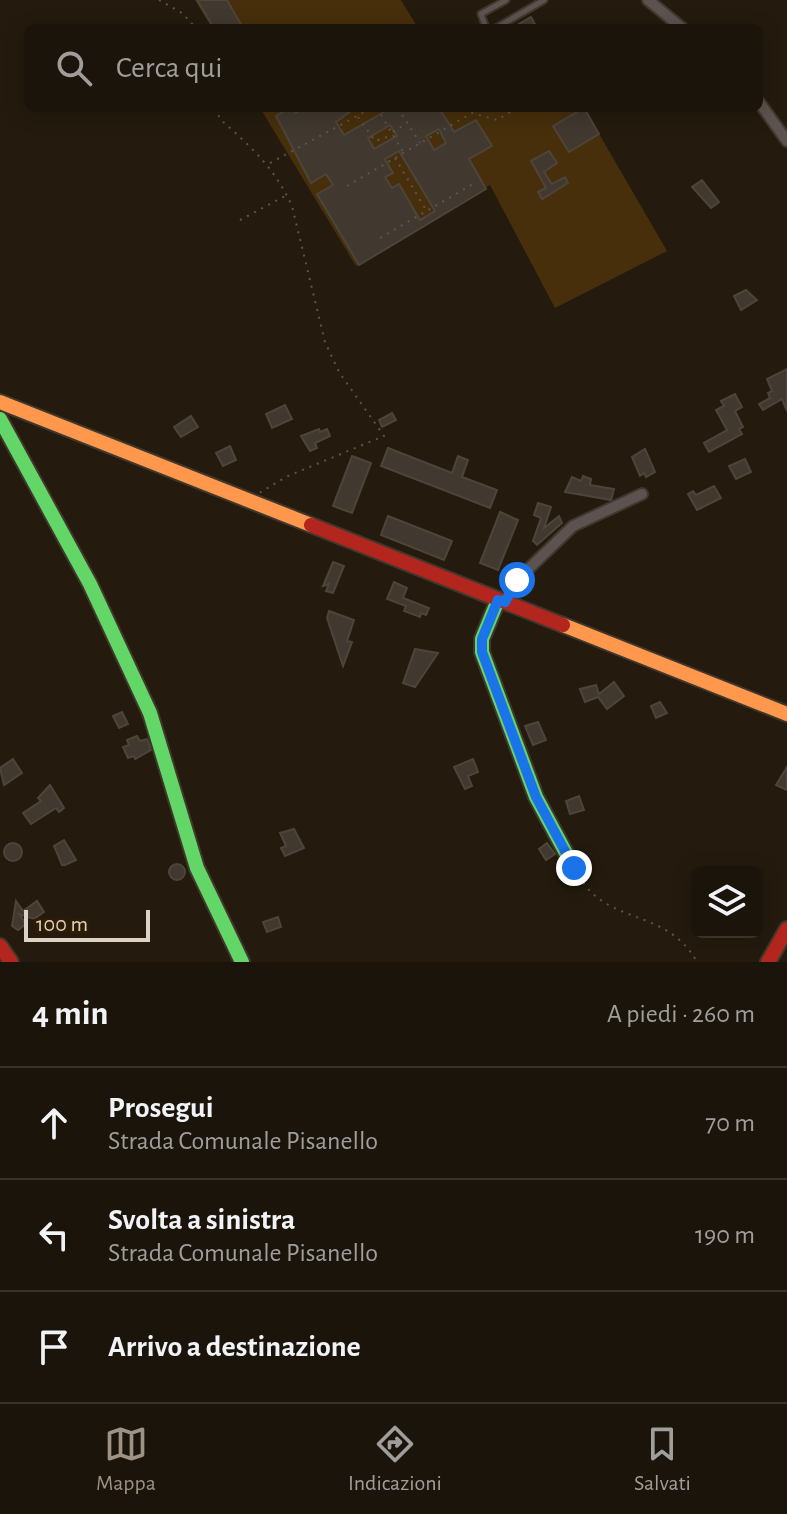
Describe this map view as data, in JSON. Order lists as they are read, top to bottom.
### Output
{
  "scale_bar": "100 m",
  "page": {
    "search": "Cerca qui",
    "scale": "100 m",
    "heading": ["4 min", "A piedi · 260 m"],
    "list": [
      ["Prosegui", "Strada Comunale Pisanello", "70 m"],
      ["Svolta a sinistra", "Strada Comunale Pisanello", "190 m"],
      "Arrivo a destinazione"
    ],
    "nav": ["Mappa", "Indicazioni", "Salvati"]
  }
}
